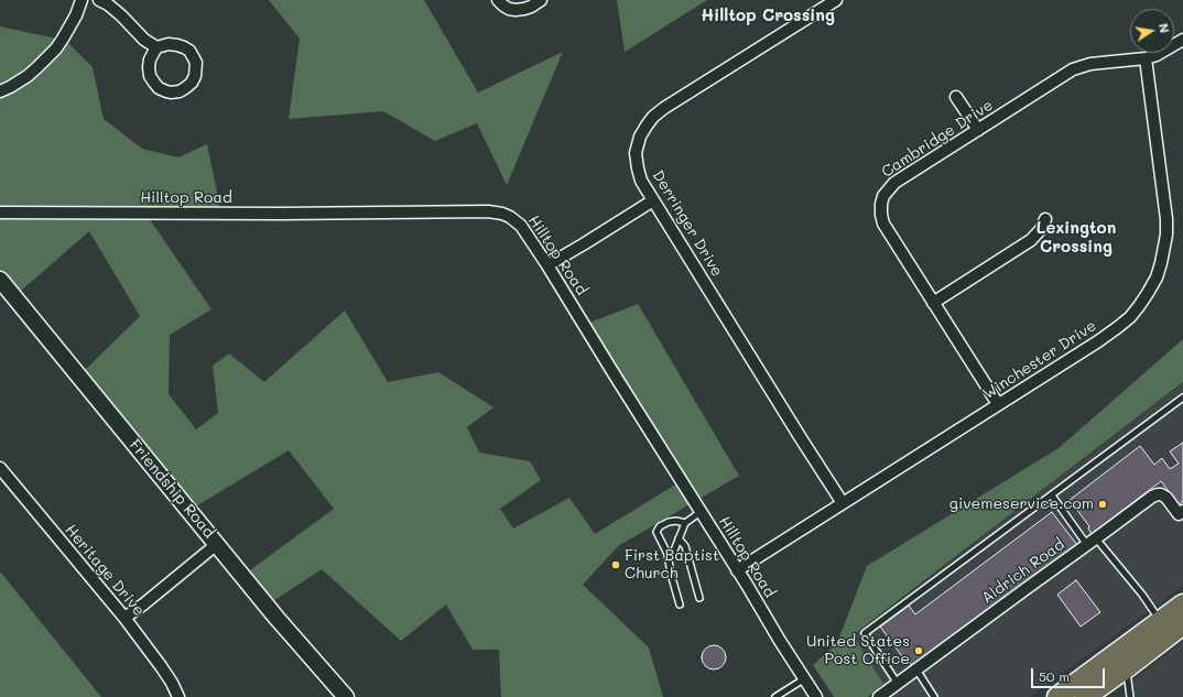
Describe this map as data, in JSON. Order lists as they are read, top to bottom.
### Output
{
  "streets": {
    "street": [
      "Cambridge Drive",
      "Hilltop Road",
      "Derringer Drive",
      "Winchester Drive",
      "Friendship Road",
      "Heritage Drive",
      "Aldrich Road"
    ]
  },
  "crossings": [
    ["Cambridge Drive", "Winchester Drive"],
    ["Hilltop Road", "Winchester Drive"],
    ["Derringer Drive", "Winchester Drive"]
  ],
  "districts": ["Hilltop Crossing", "Lexington Crossing"],
  "places": ["givemeservice.com", "First Baptist Church", "United States Post Office"],
  "scale_bar": "50 m",
  "north": "right"
}
